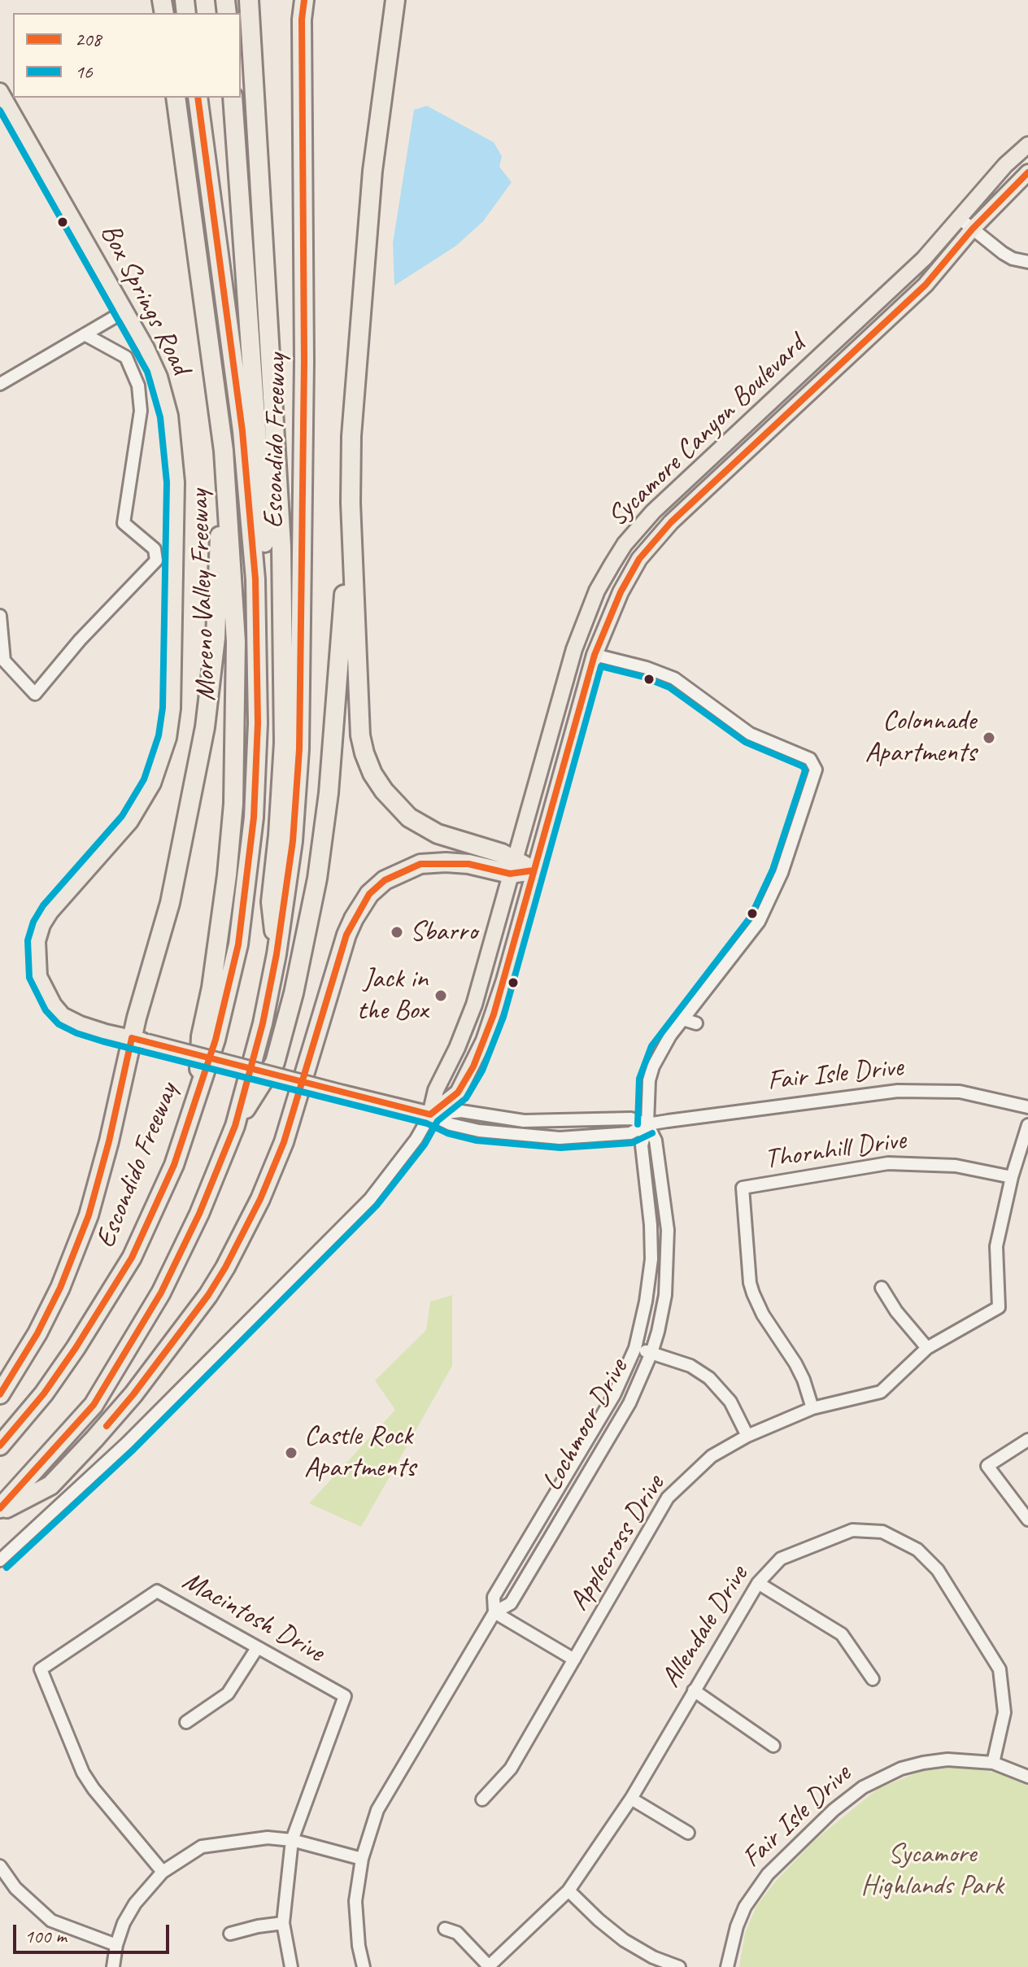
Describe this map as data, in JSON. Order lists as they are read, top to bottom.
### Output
{
  "streets": {
    "highway": ["Escondido Freeway", "Moreno Valley Freeway"],
    "main road": ["Box Springs Road", "Sycamore Canyon Boulevard", "Fair Isle Drive"],
    "street": [
      "Thornhill Drive",
      "Lochmoor Drive",
      "Applecross Drive",
      "Macintosh Drive",
      "Allendale Drive"
    ]
  },
  "crossings": [
    ["Box Springs Road", "Fair Isle Drive"],
    ["Sycamore Canyon Boulevard", "Fair Isle Drive"],
    ["Sycamore Canyon Boulevard", "Lochmoor Drive"],
    ["Escondido Freeway", "Moreno Valley Freeway"],
    ["Fair Isle Drive", "Lochmoor Drive"],
    ["Fair Isle Drive", "Allendale Drive"],
    ["Thornhill Drive", "Applecross Drive"]
  ],
  "parks": ["Sycamore Highlands Park"],
  "places": [
    "Colonnade Apartments",
    "Sbarro",
    "Jack in the Box",
    "Castle Rock Apartments"
  ],
  "lines": ["transit line 208", "transit line 16"],
  "legend": ["208", "16"],
  "scale_bar": "100 m"
}
